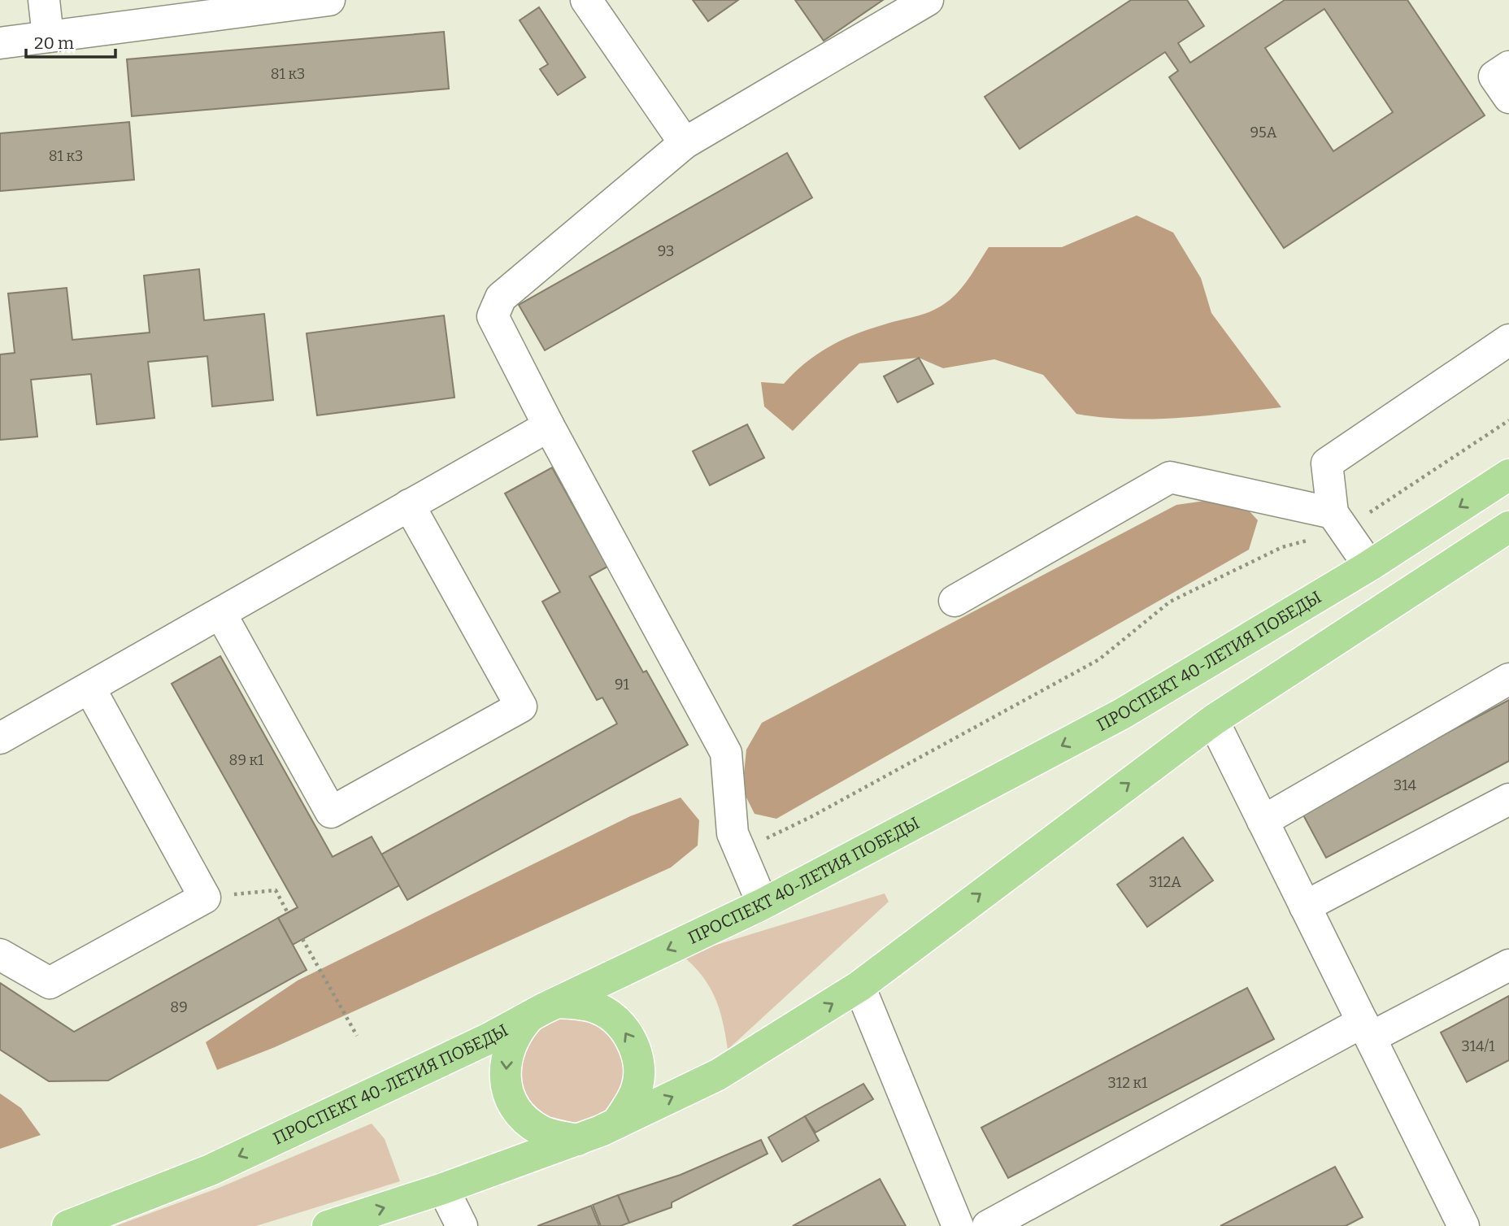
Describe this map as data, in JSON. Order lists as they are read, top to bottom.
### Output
{
  "streets": {
    "main road": ["ПРОСПЕКТ 40-ЛЕТИЯ ПОБЕДЫ"]
  },
  "house_numbers": [
    "81 к3",
    "95А",
    "81 к3",
    "93",
    "91",
    "89 к1",
    "314",
    "312А",
    "89",
    "314/1",
    "312 к1"
  ],
  "scale_bar": "20 m"
}
